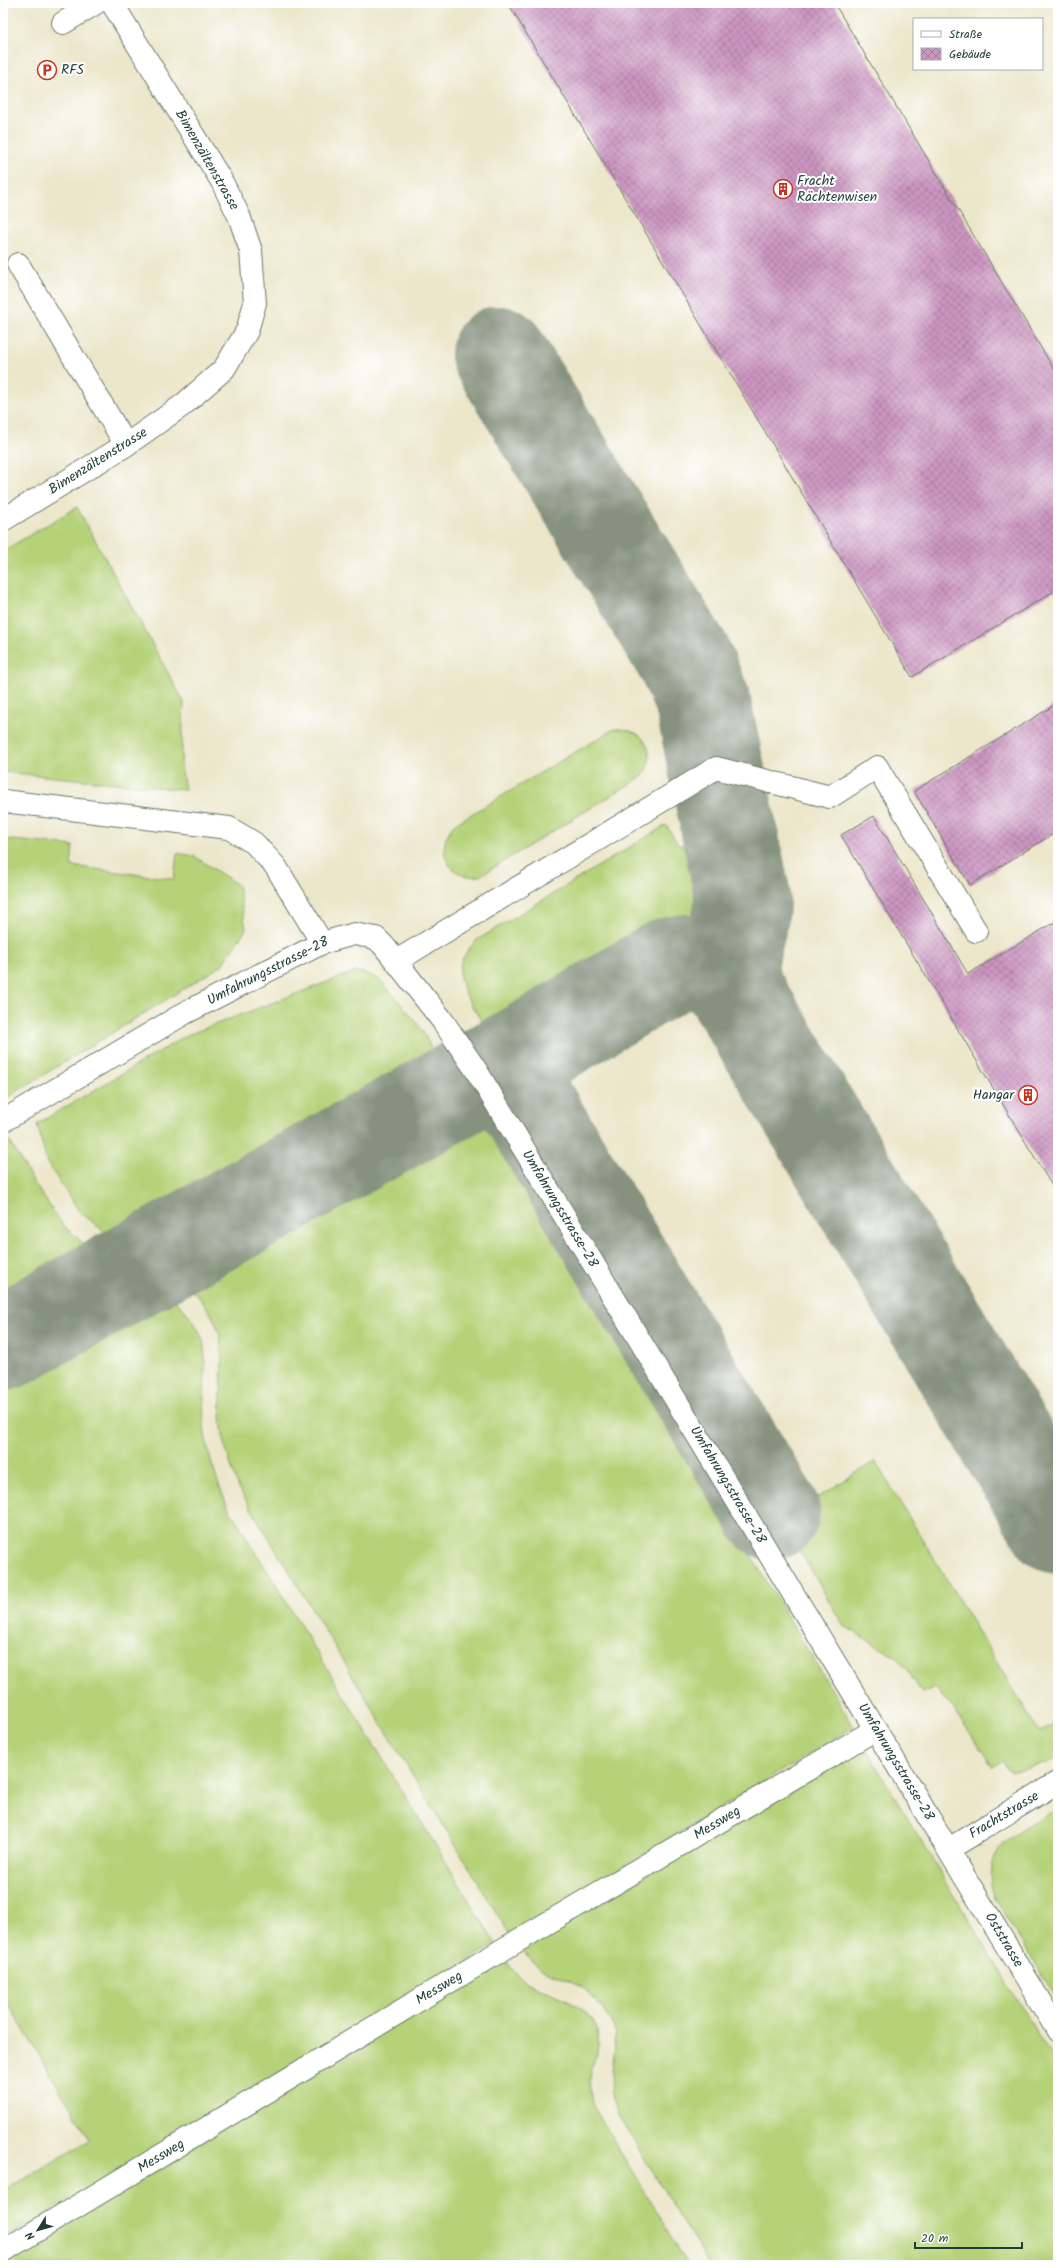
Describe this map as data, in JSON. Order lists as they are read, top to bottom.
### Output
{
  "streets": {
    "street": [
      "Bimenzältenstrasse",
      "Umfahrungsstrasse-28",
      "Frachtstrasse",
      "Messweg",
      "Oststrasse"
    ]
  },
  "crossings": [
    ["Umfahrungsstrasse-28", "Frachtstrasse"],
    ["Umfahrungsstrasse-28", "Messweg"],
    ["Umfahrungsstrasse-28", "Oststrasse"],
    ["Frachtstrasse", "Oststrasse"]
  ],
  "places": {
    "parking": ["RFS"],
    "building": ["Fracht Rächtenwisen", "Hangar"]
  },
  "legend": ["Straße", "Gebäude"],
  "scale_bar": "20 m",
  "north": "bottom left"
}
